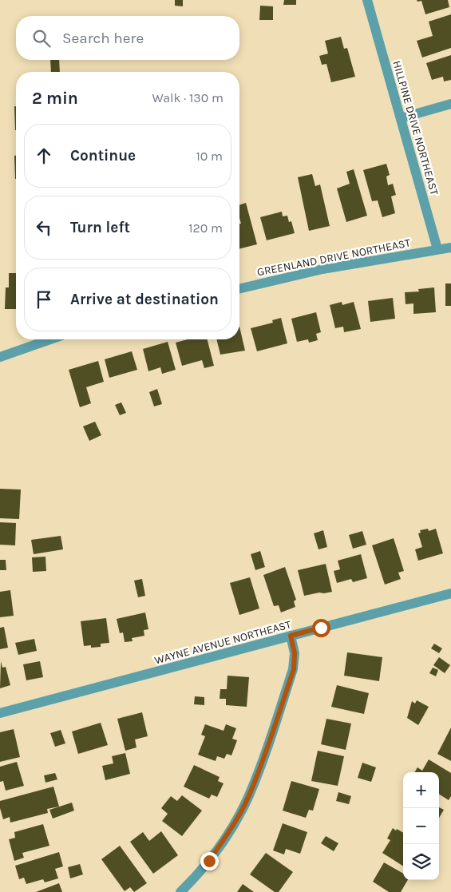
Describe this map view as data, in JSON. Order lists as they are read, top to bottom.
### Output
{
  "streets": {
    "street": ["HILLPINE DRIVE NORTHEAST", "GREENLAND DRIVE NORTHEAST", "WAYNE AVENUE NORTHEAST"]
  },
  "crossings": [
    ["HILLPINE DRIVE NORTHEAST", "GREENLAND DRIVE NORTHEAST"]
  ],
  "page": {
    "search": "Search here",
    "heading": ["2 min", "Walk · 130 m"],
    "list": [
      ["Continue", "10 m"],
      ["Turn left", "120 m"],
      "Arrive at destination"
    ],
    "map_buttons": ["+", "−"]
  }
}
